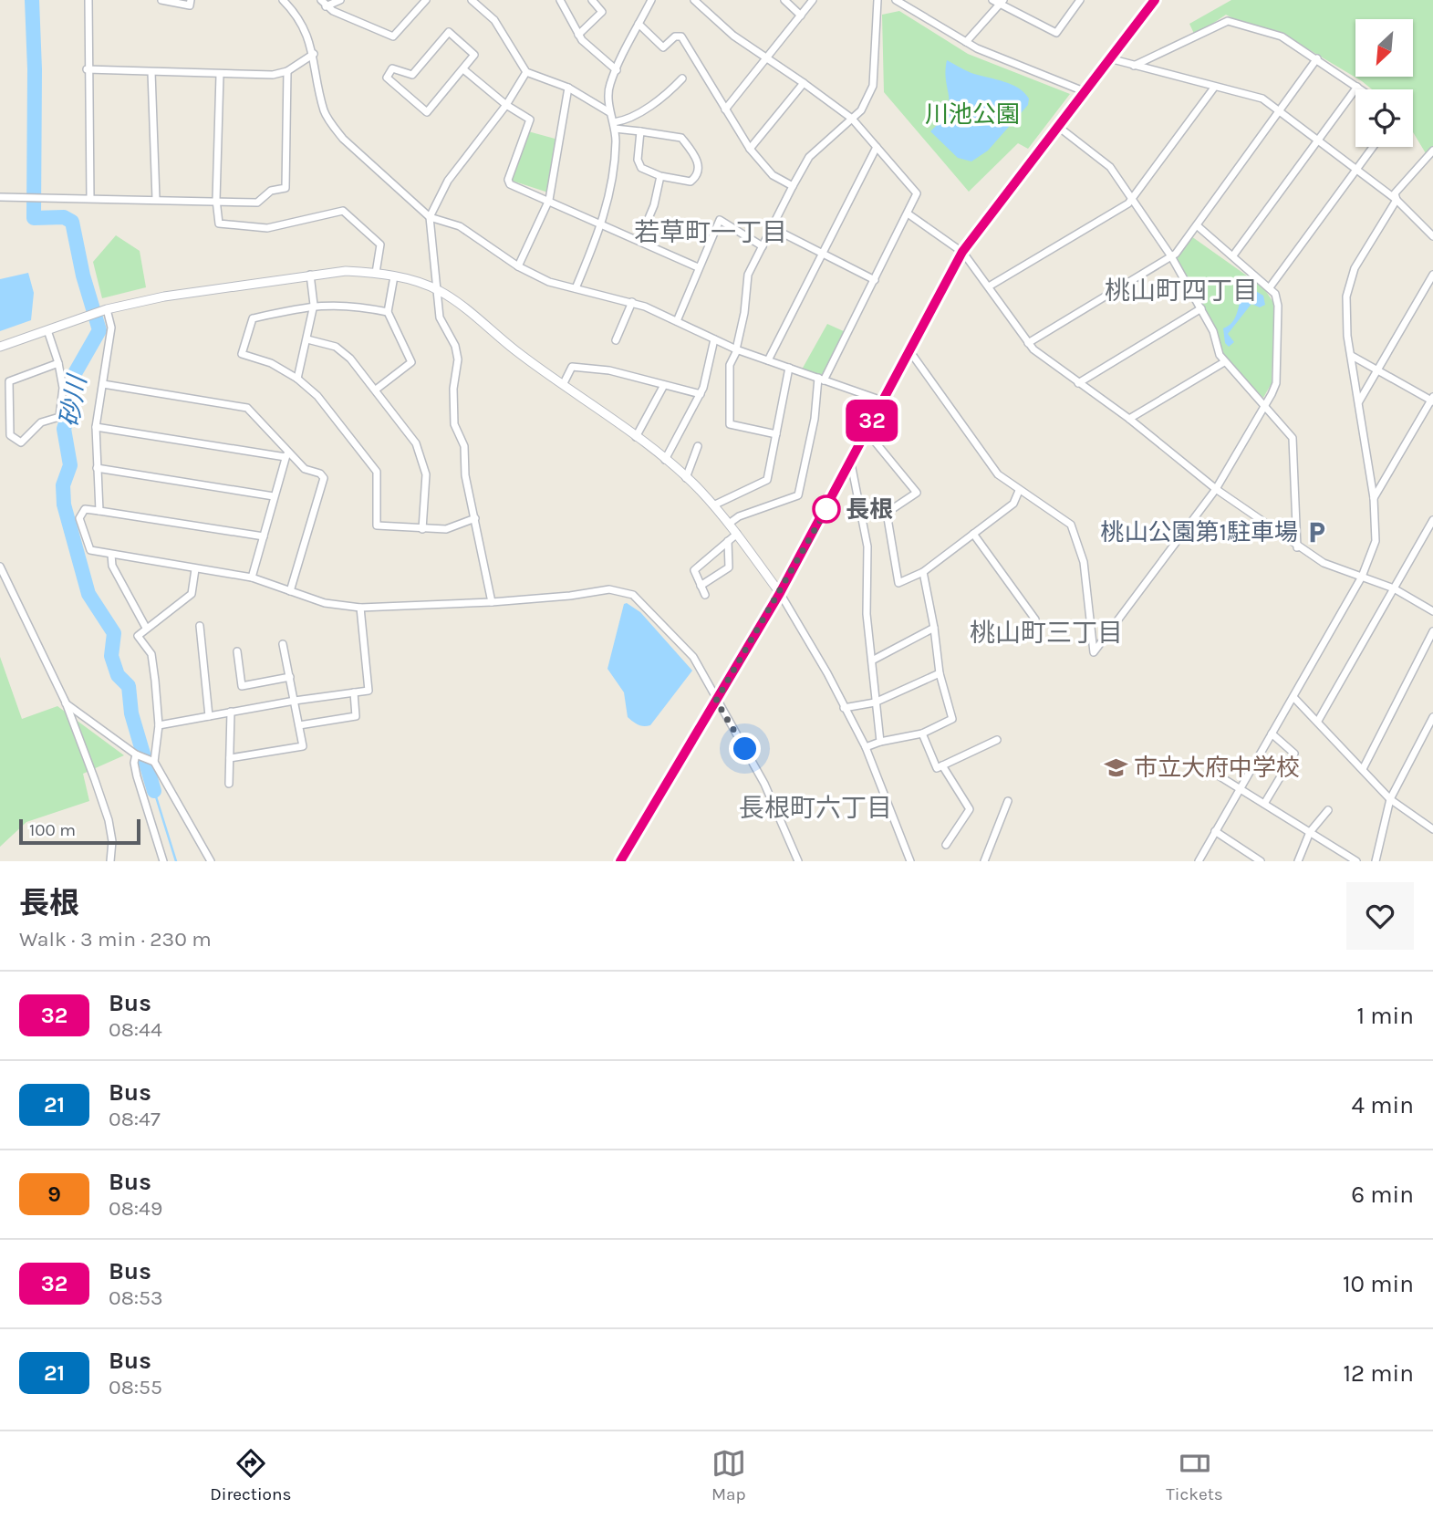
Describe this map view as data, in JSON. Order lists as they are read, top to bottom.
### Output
{
  "districts": [
    "若草町一丁目",
    "桃山町四丁目",
    "桃山町三丁目",
    "長根町六丁目"
  ],
  "water": ["砂川"],
  "parks": ["川池公園"],
  "places": {
    "other": ["長根"],
    "parking": ["桃山公園第1駐車場"],
    "school or university": ["市立大府中学校"]
  },
  "lines": ["bus line 32"],
  "scale_bar": "100 m",
  "north": "bottom left",
  "page": {
    "on_map": "32",
    "scale": "100 m",
    "heading": ["長根", "Walk · 3 min · 230 m"],
    "list": [
      {
        "mark": "32",
        "name": "Bus",
        "note": "08:44",
        "value": "1 min"
      },
      {
        "mark": "21",
        "name": "Bus",
        "note": "08:47",
        "value": "4 min"
      },
      {
        "mark": "9",
        "name": "Bus",
        "note": "08:49",
        "value": "6 min"
      },
      {
        "mark": "32",
        "name": "Bus",
        "note": "08:53",
        "value": "10 min"
      },
      {
        "mark": "21",
        "name": "Bus",
        "note": "08:55",
        "value": "12 min"
      }
    ],
    "tabs": ["Directions", "Map", "Tickets"]
  }
}
